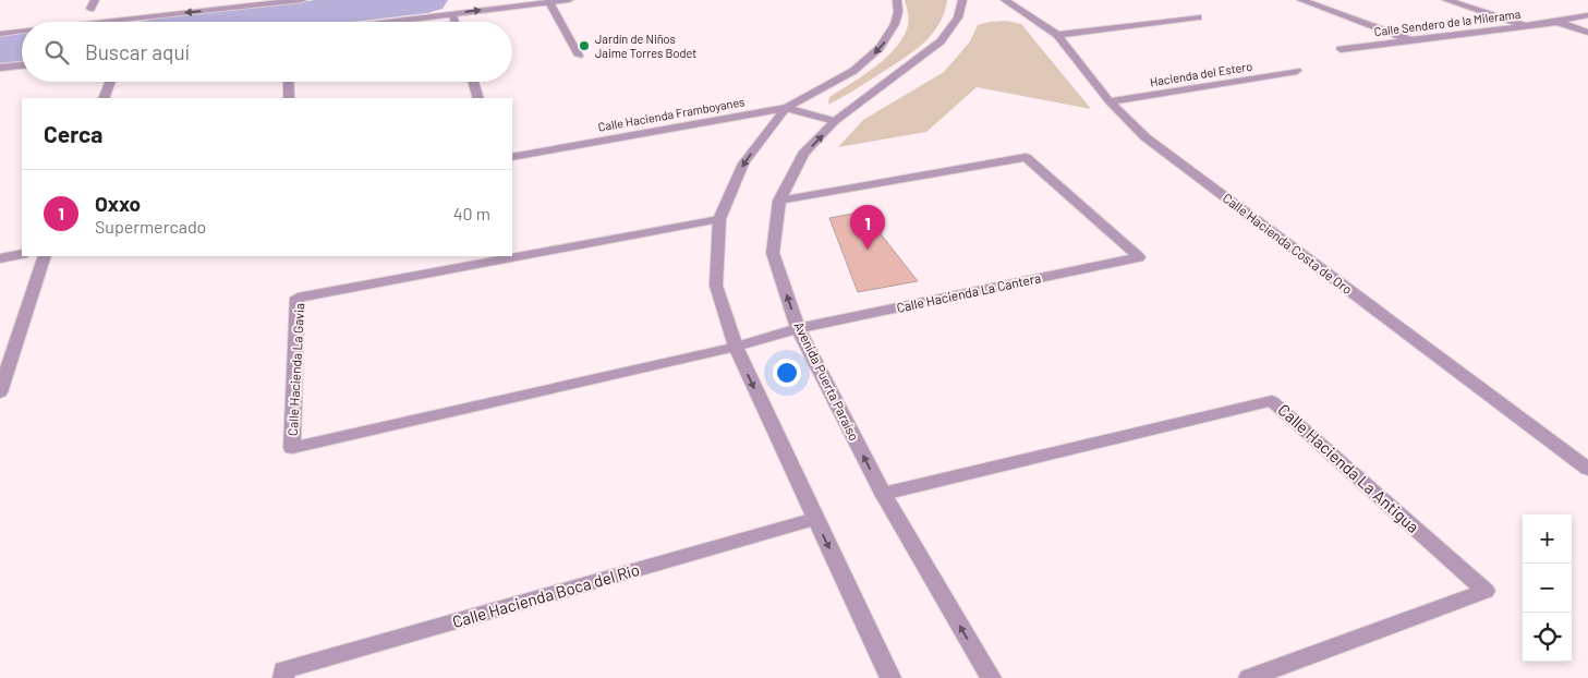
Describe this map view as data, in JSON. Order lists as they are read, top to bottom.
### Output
{
  "streets": {
    "street": [
      "Calle Sendero de la Milerama",
      "Hacienda del Estero",
      "Calle Hacienda Framboyanes",
      "Calle Hacienda Costa de Oro",
      "Calle Hacienda La Cantera",
      "Calle Hacienda La Gavia",
      "Avenida Puerta Paraíso",
      "Calle Hacienda La Antigua",
      "Calle Hacienda Boca del Río"
    ]
  },
  "crossings": [
    ["Hacienda del Estero", "Calle Hacienda Costa de Oro"],
    ["Calle Hacienda Framboyanes", "Avenida Puerta Paraíso"],
    ["Calle Hacienda La Cantera", "Calle Hacienda La Gavia"],
    ["Calle Hacienda La Cantera", "Avenida Puerta Paraíso"],
    ["Calle Hacienda La Gavia", "Avenida Puerta Paraíso"],
    ["Avenida Puerta Paraíso", "Calle Hacienda La Antigua"]
  ],
  "places": ["Jardín de Niños Jaime Torres Bodet"],
  "page": {
    "search": "Buscar aquí",
    "heading": "Cerca",
    "list": [
      {
        "mark": "1",
        "name": "Oxxo",
        "note": "Supermercado",
        "value": "40 m"
      }
    ],
    "pins": "1",
    "map_buttons": ["+", "−"]
  }
}
